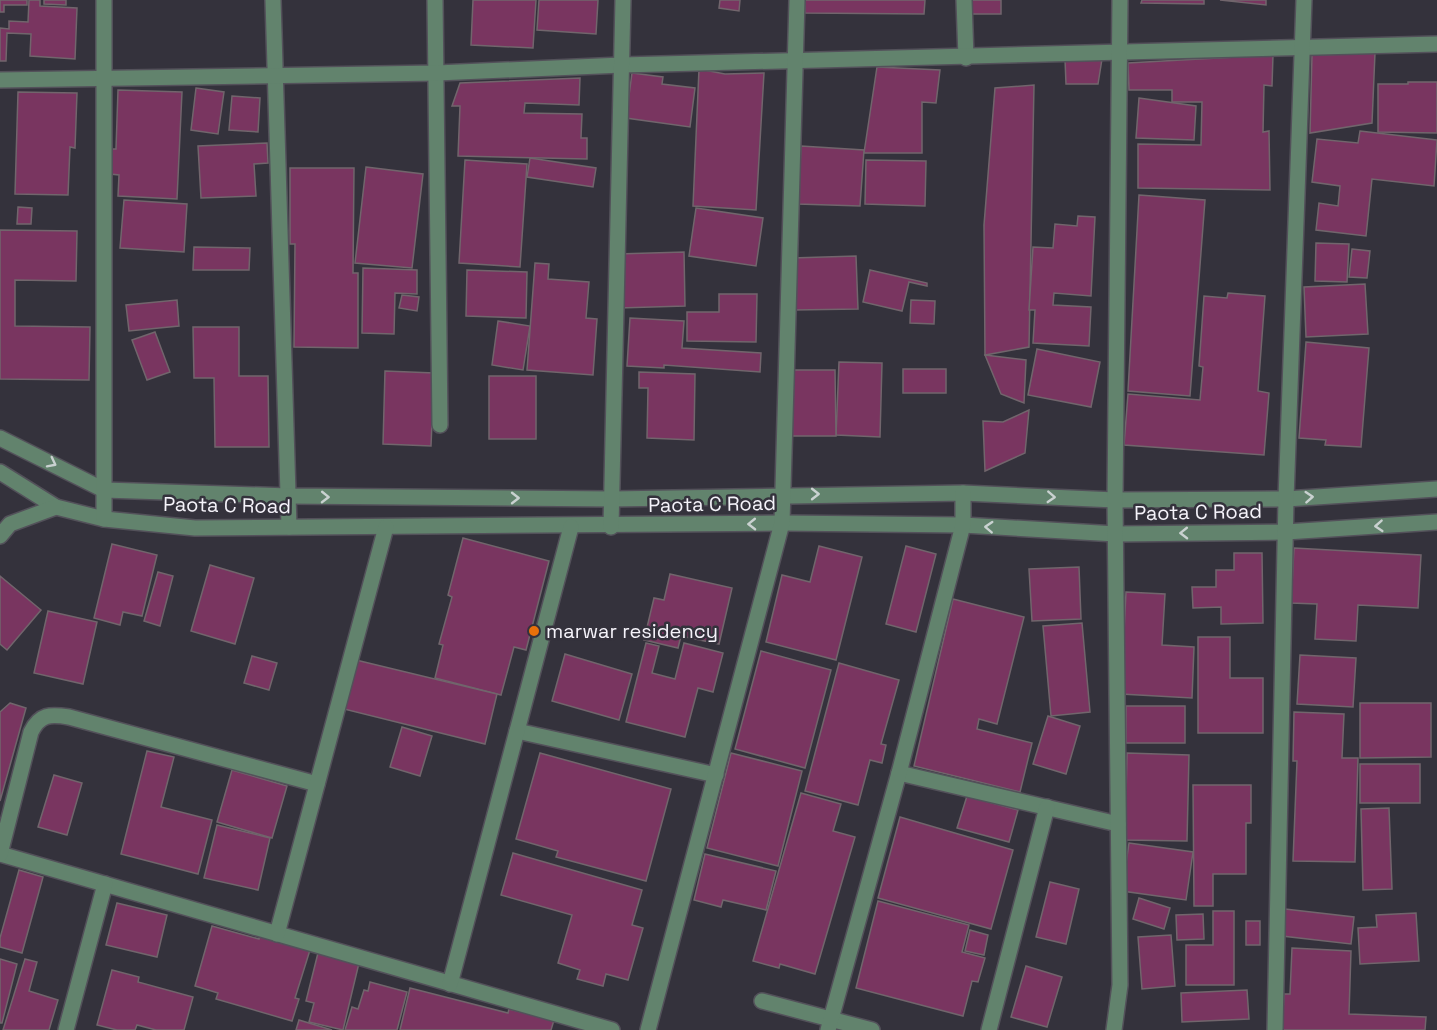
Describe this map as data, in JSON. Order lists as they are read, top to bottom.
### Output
{
  "streets": {
    "street": ["Paota C Road"]
  },
  "places": ["marwar residency"]
}
